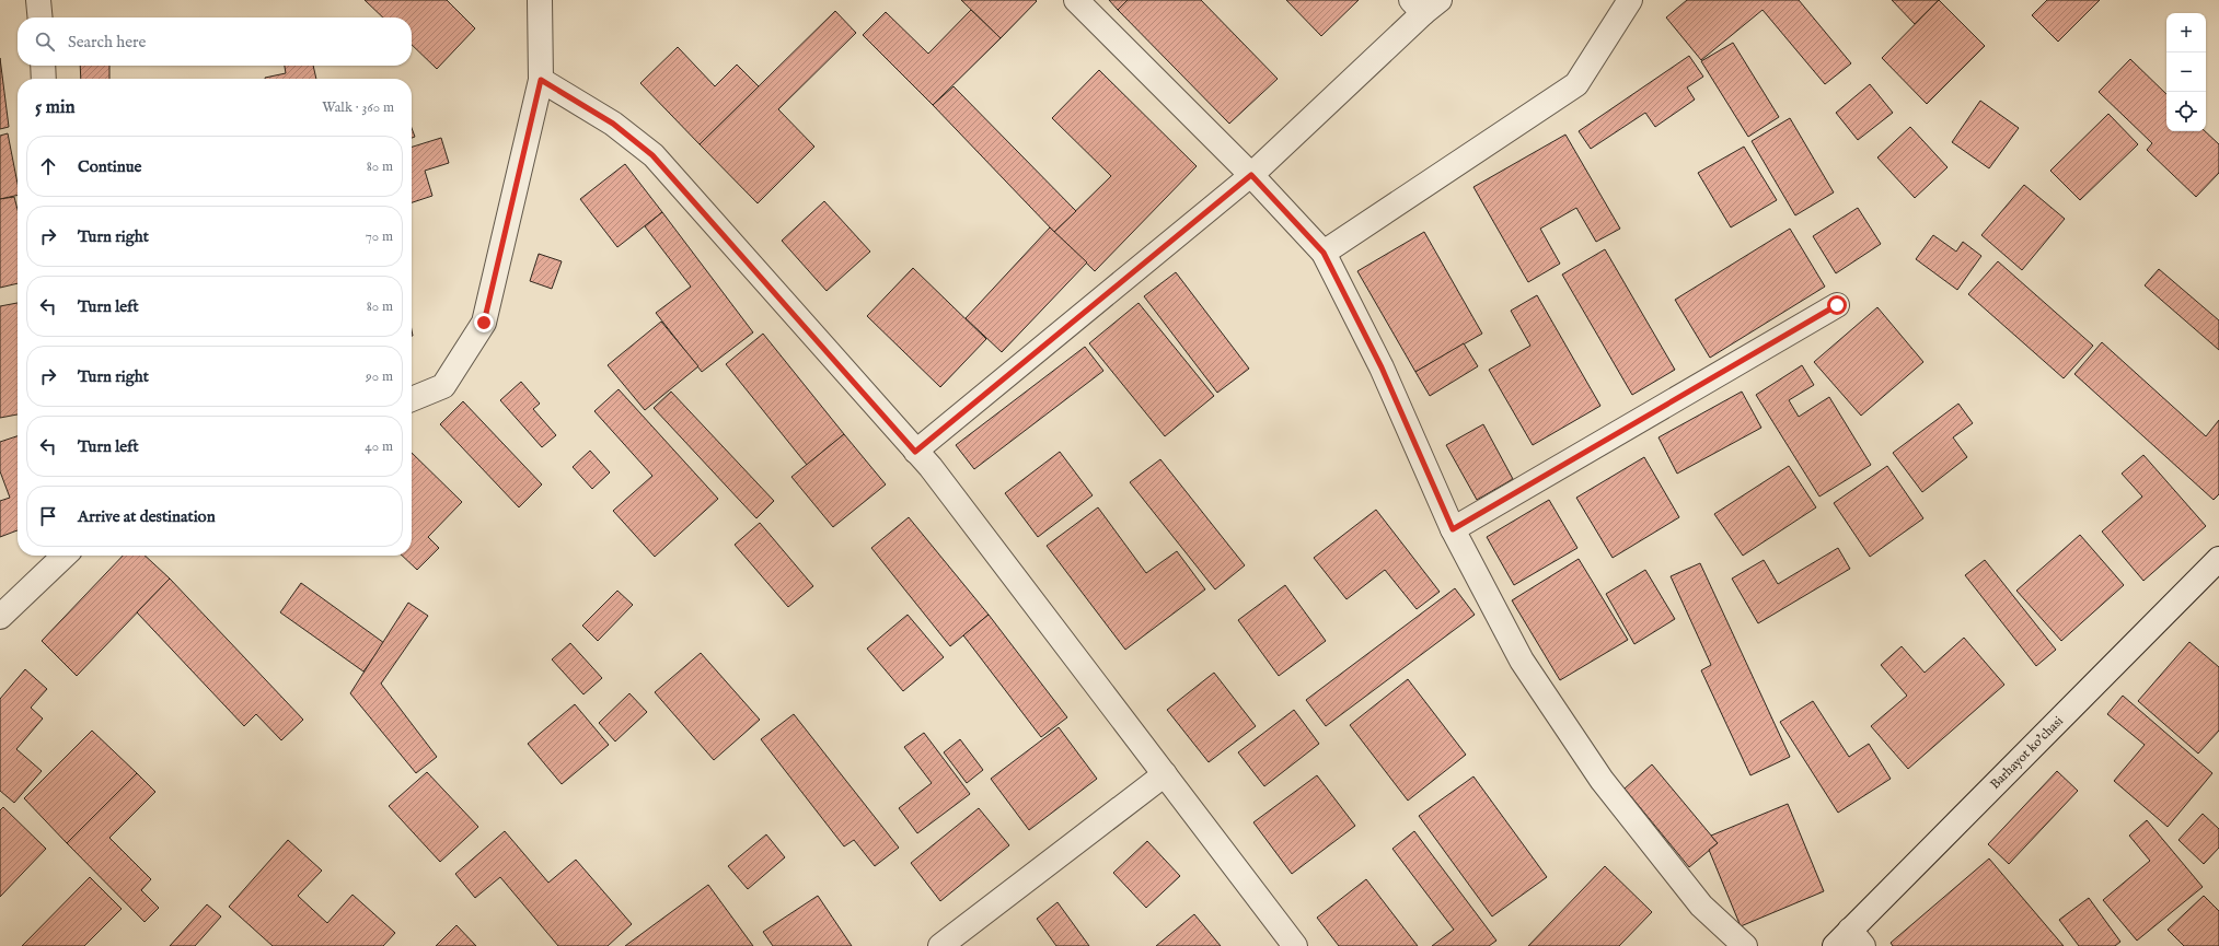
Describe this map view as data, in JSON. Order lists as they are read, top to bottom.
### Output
{
  "streets": {
    "street": ["Barhayot ko'chasi"]
  },
  "page": {
    "map_buttons": ["+", "−"],
    "search": "Search here",
    "heading": ["5 min", "Walk · 360 m"],
    "list": [
      ["Continue", "80 m"],
      ["Turn right", "70 m"],
      ["Turn left", "80 m"],
      ["Turn right", "90 m"],
      ["Turn left", "40 m"],
      "Arrive at destination"
    ]
  }
}
